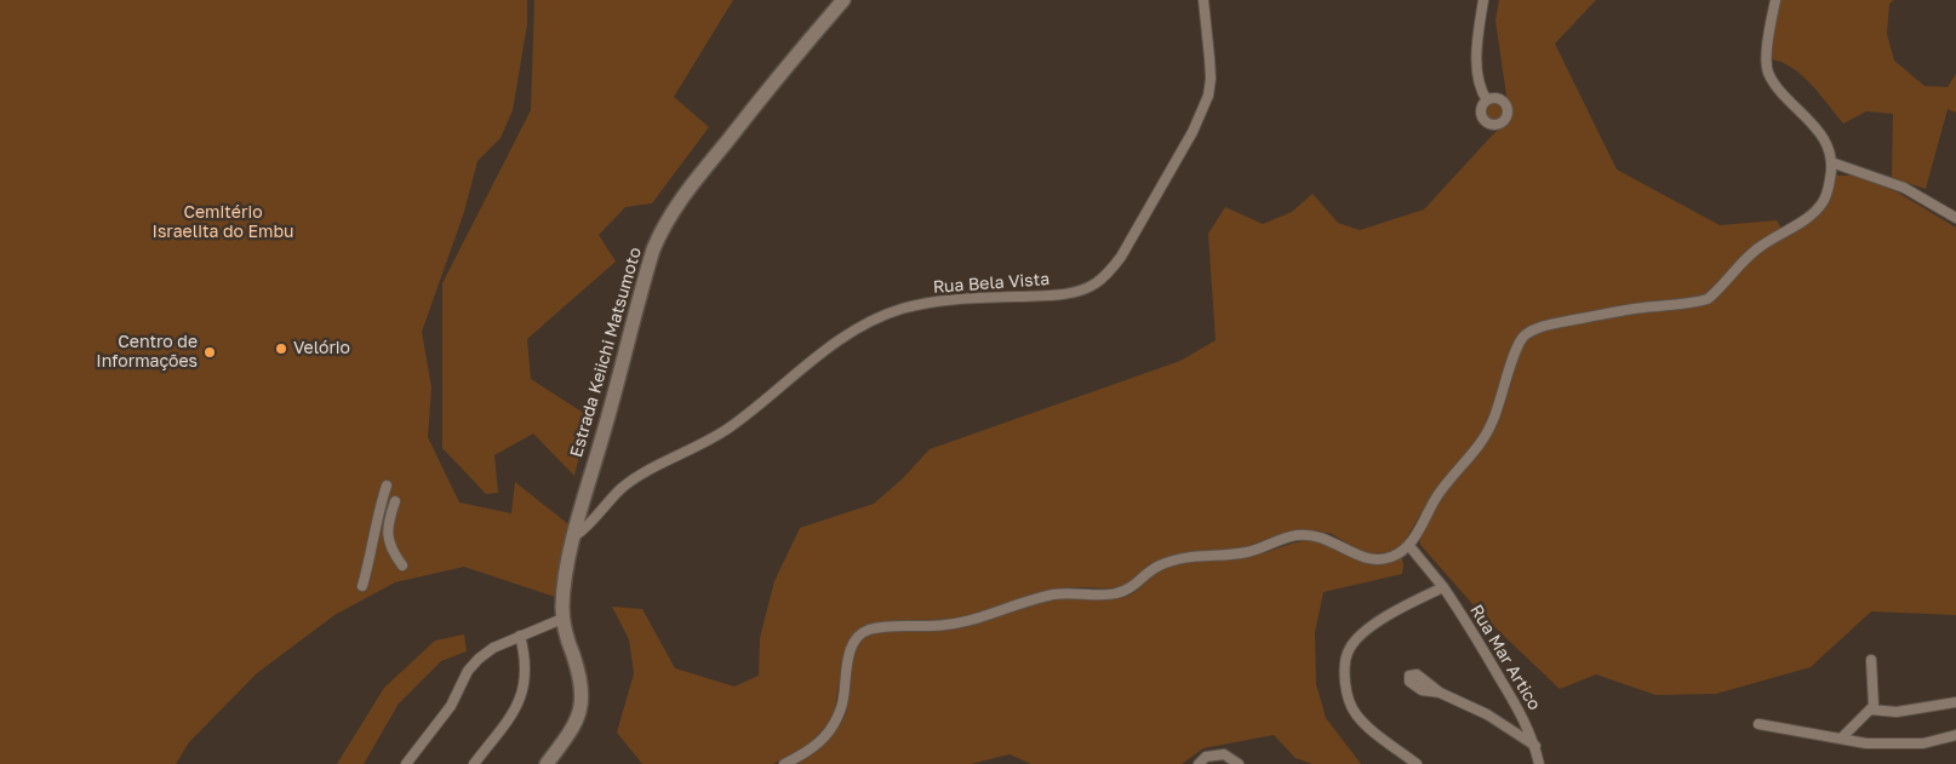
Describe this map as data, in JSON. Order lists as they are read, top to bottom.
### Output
{
  "streets": {
    "main road": ["Estrada Keiichi Matsumoto"],
    "street": ["Rua Bela Vista", "Rua Mar Artico"]
  },
  "crossings": [
    ["Rua Bela Vista", "Estrada Keiichi Matsumoto"]
  ],
  "parks": ["Cemitério Israelita do Embu"],
  "places": ["Velório", "Centro de Informações"]
}
